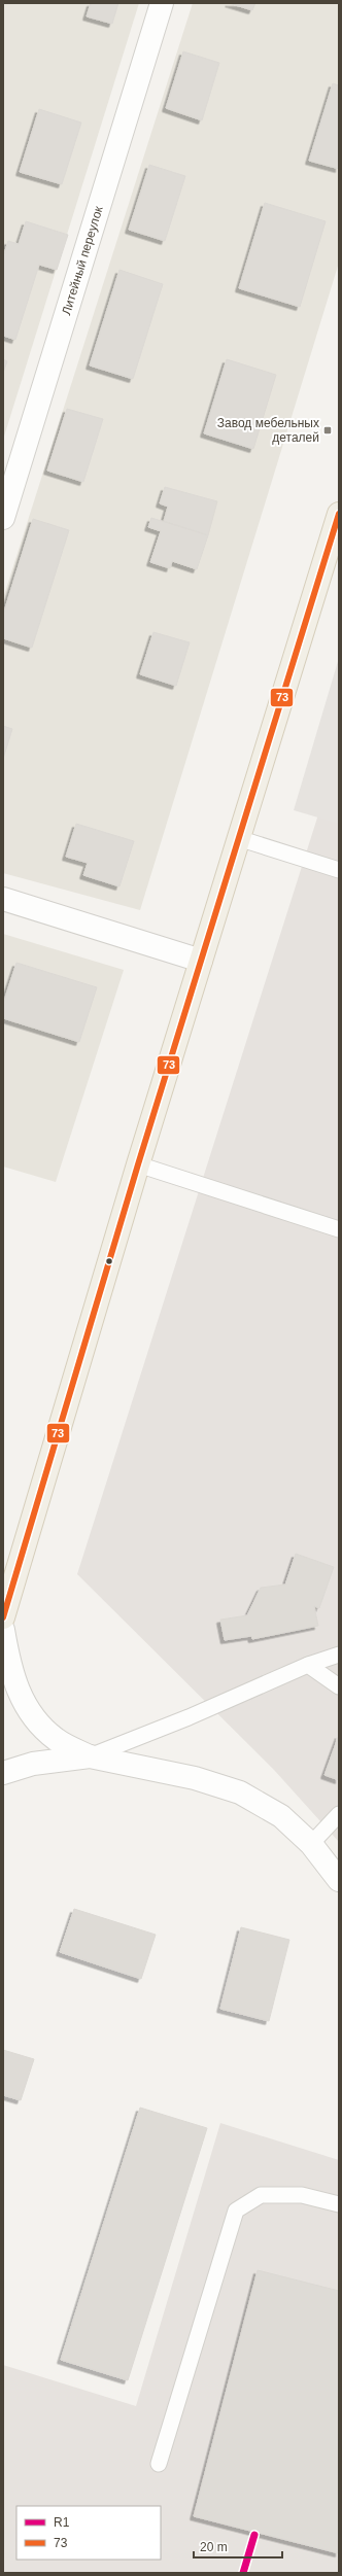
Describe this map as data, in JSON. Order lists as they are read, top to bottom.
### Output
{
  "streets": {
    "street": ["Литейный переулок"]
  },
  "places": {
    "transit": ["Завод мебельных деталей"]
  },
  "lines": ["transit line 73", "transit line R1"],
  "legend": ["R1", "73"],
  "scale_bar": "20 m"
}
